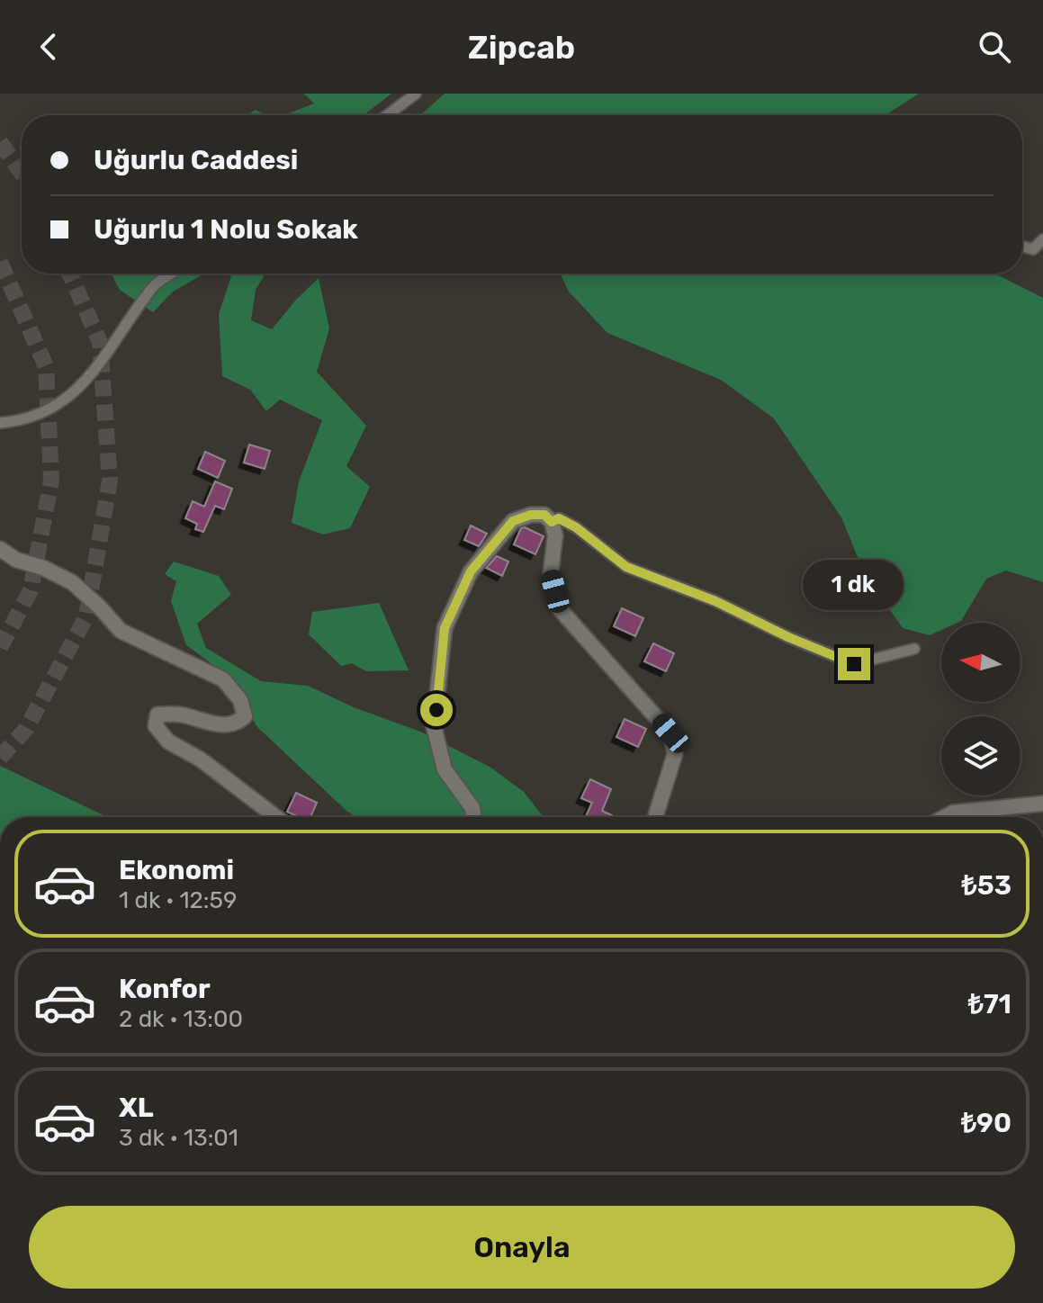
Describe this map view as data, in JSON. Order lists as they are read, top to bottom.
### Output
{
  "north": "left",
  "page": {
    "header": "Zipcab",
    "banner": ["Uğurlu Caddesi", "Uğurlu 1 Nolu Sokak"],
    "bubble": "1 dk",
    "list": [
      {
        "name": "Ekonomi",
        "note": "1 dk · 12:59",
        "value": "₺53"
      },
      {
        "name": "Konfor",
        "note": "2 dk · 13:00",
        "value": "₺71"
      },
      {
        "name": "XL",
        "note": "3 dk · 13:01",
        "value": "₺90"
      }
    ],
    "buttons": "Onayla"
  }
}
